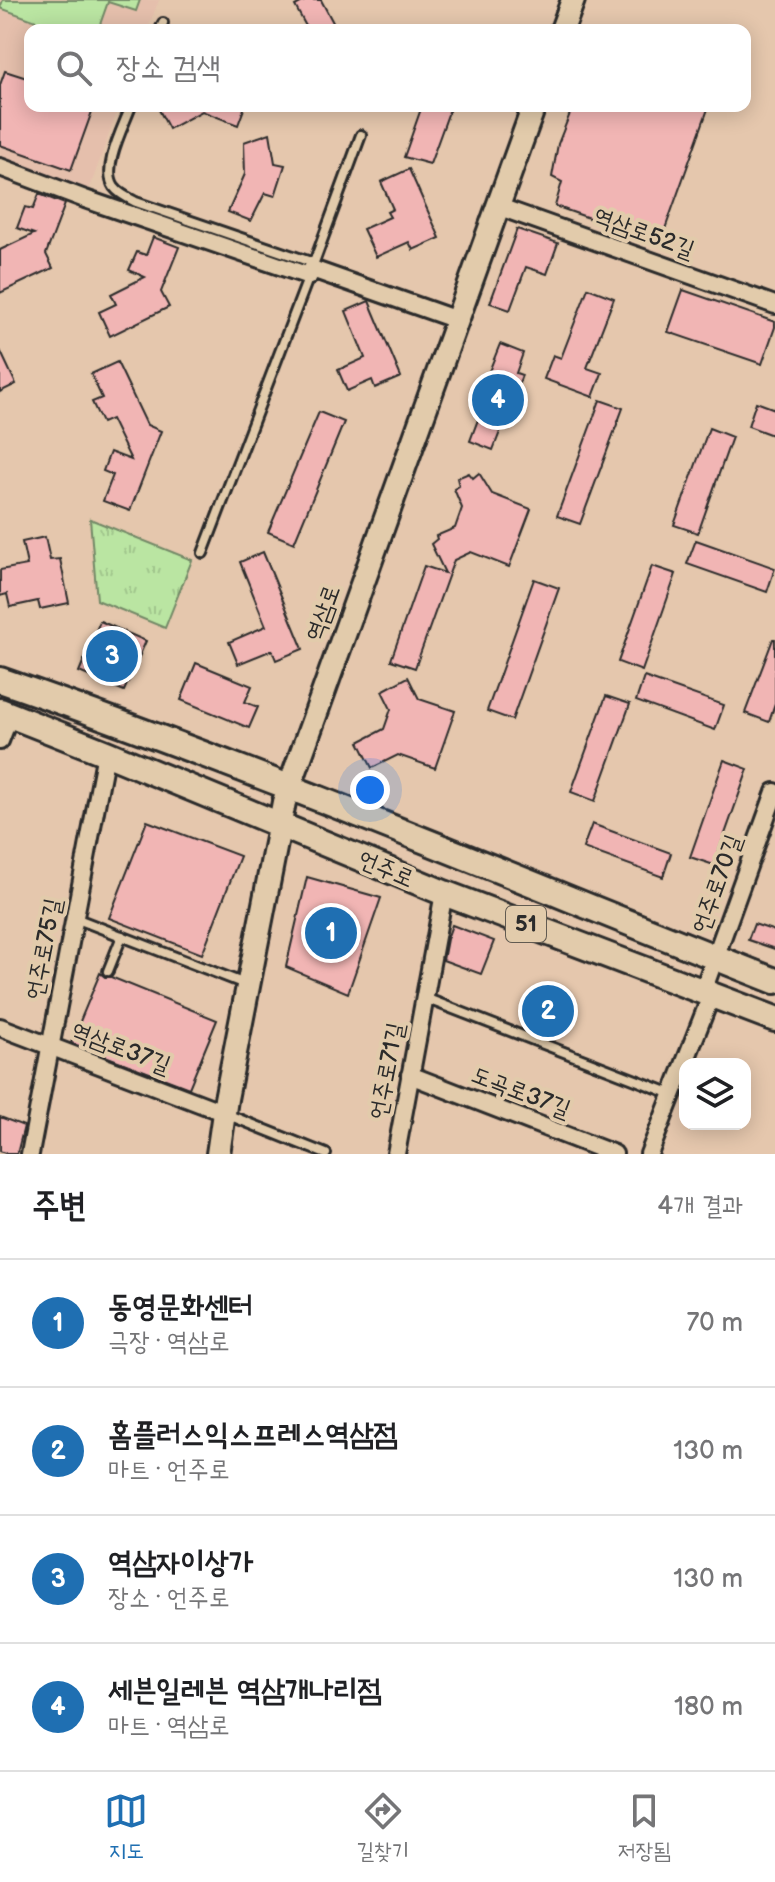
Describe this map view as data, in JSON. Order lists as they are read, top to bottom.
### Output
{
  "streets": {
    "main road": ["역삼로", "언주로", "51"],
    "street": [
      "역삼로52길",
      "언주로70길",
      "언주로75길",
      "역삼로37길",
      "언주로71길",
      "도곡로37길"
    ]
  },
  "crossings": [
    ["역삼로52길", "역삼로"],
    ["역삼로", "언주로"],
    ["역삼로", "역삼로37길"],
    ["언주로", "언주로70길"],
    ["언주로", "언주로75길"],
    ["언주로", "언주로71길"],
    ["언주로70길", "언주로71길"],
    ["언주로75길", "역삼로37길"],
    ["언주로71길", "도곡로37길"]
  ],
  "page": {
    "search": "장소 검색",
    "pins": [
      "4",
      "3",
      "1",
      "2"
    ],
    "heading": ["주변", "4개 결과"],
    "list": [
      {
        "mark": "1",
        "name": "동영문화센터",
        "note": "극장 · 역삼로",
        "value": "70 m"
      },
      {
        "mark": "2",
        "name": "홈플러스익스프레스역삼점",
        "note": "마트 · 언주로",
        "value": "130 m"
      },
      {
        "mark": "3",
        "name": "역삼자이상가",
        "note": "장소 · 언주로",
        "value": "130 m"
      },
      {
        "mark": "4",
        "name": "세븐일레븐 역삼개나리점",
        "note": "마트 · 역삼로",
        "value": "180 m"
      }
    ],
    "nav": ["지도", "길찾기", "저장됨"]
  }
}
